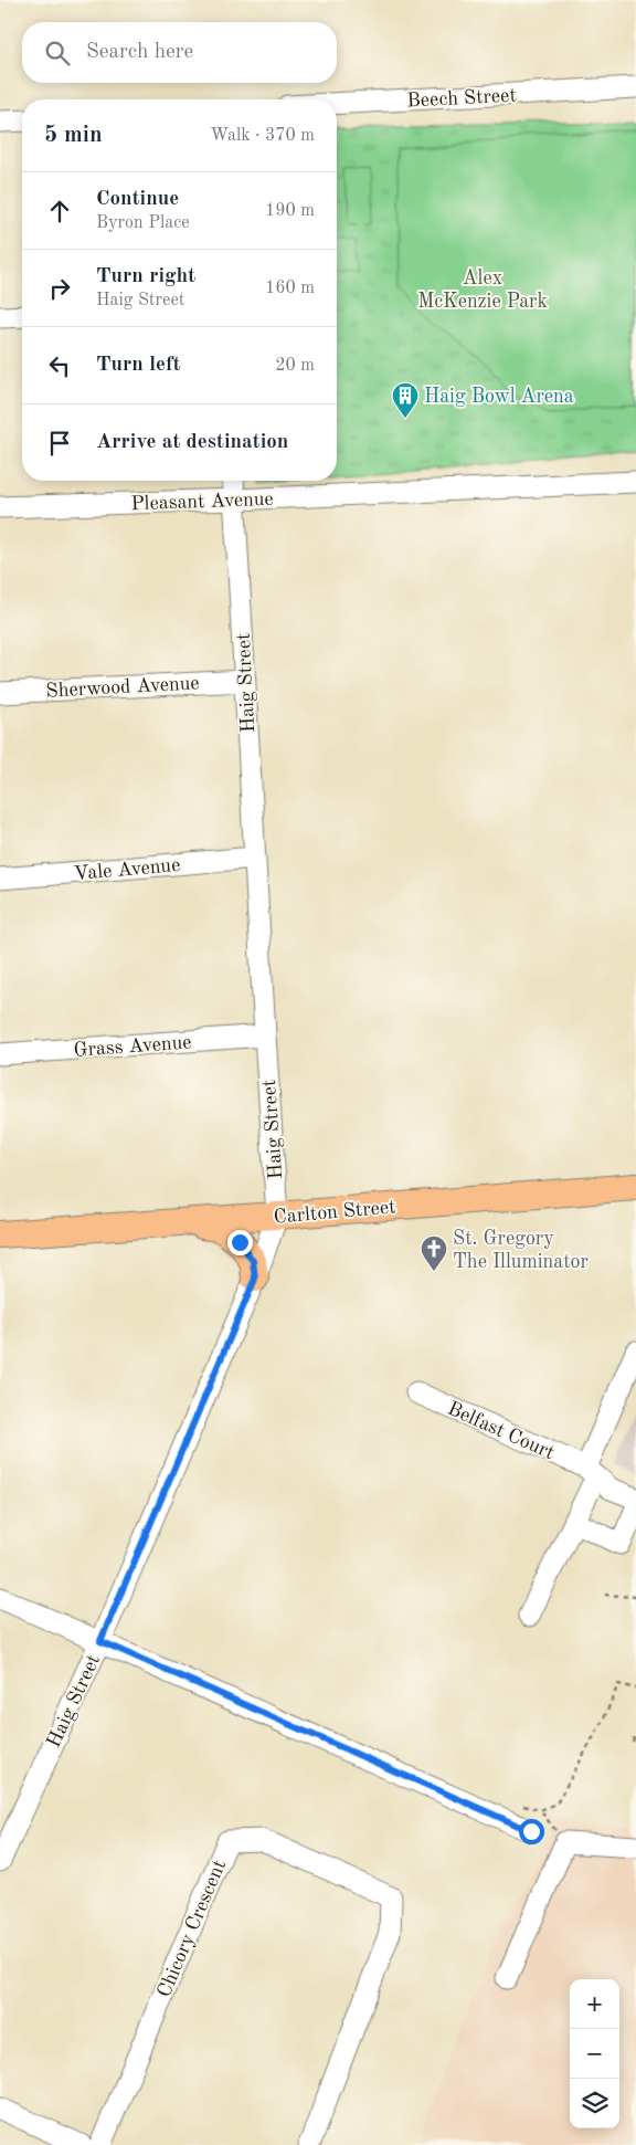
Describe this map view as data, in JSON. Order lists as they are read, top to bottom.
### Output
{
  "streets": {
    "main road": ["Carlton Street"],
    "street": [
      "Beech Street",
      "Pleasant Avenue",
      "Haig Street",
      "Sherwood Avenue",
      "Vale Avenue",
      "Grass Avenue",
      "Belfast Court",
      "Chicory Crescent"
    ]
  },
  "crossings": [
    ["Pleasant Avenue", "Haig Street"],
    ["Haig Street", "Sherwood Avenue"],
    ["Haig Street", "Vale Avenue"],
    ["Haig Street", "Grass Avenue"],
    ["Haig Street", "Carlton Street"]
  ],
  "parks": ["Alex McKenzie Park"],
  "places": {
    "building": ["Haig Bowl Arena"],
    "church": ["St. Gregory The Illuminator"]
  },
  "page": {
    "search": "Search here",
    "heading": ["5 min", "Walk · 370 m"],
    "list": [
      ["Continue", "Byron Place", "190 m"],
      ["Turn right", "Haig Street", "160 m"],
      ["Turn left", "20 m"],
      "Arrive at destination"
    ],
    "map_buttons": ["+", "−"]
  }
}
